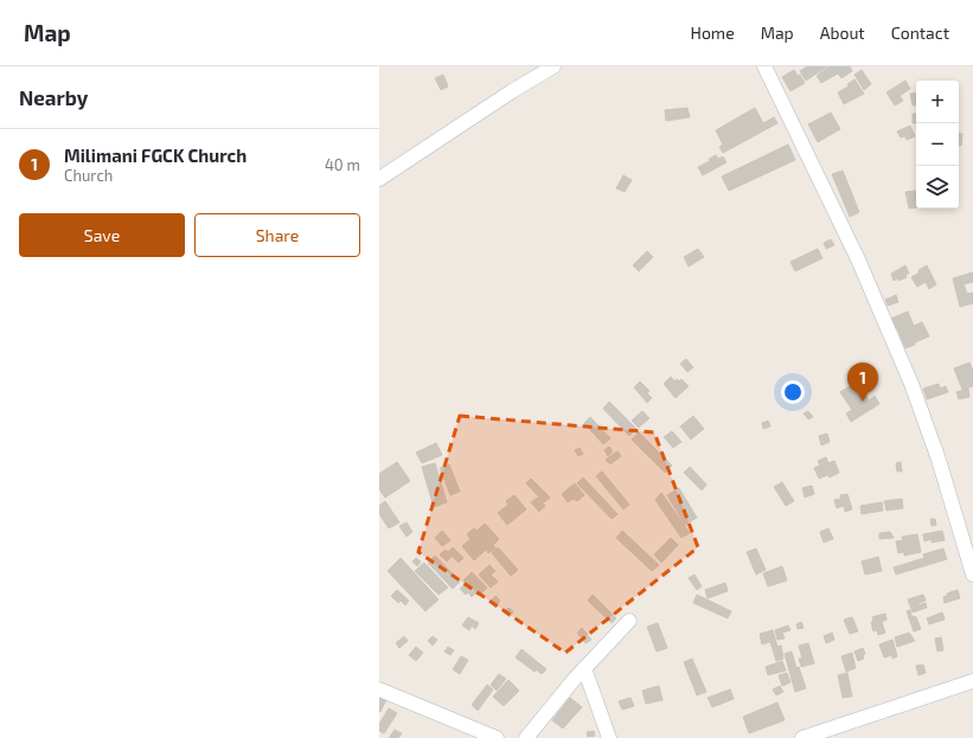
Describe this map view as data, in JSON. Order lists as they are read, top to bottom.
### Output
{
  "page": {
    "header": "Map",
    "nav": [
      "Home",
      "Map",
      "About",
      "Contact"
    ],
    "heading": "Nearby",
    "map_buttons": ["+", "−"],
    "list": [
      {
        "mark": "1",
        "name": "Milimani FGCK Church",
        "note": "Church",
        "value": "40 m"
      }
    ],
    "buttons": ["Save", "Share"],
    "pins": "1"
  }
}
